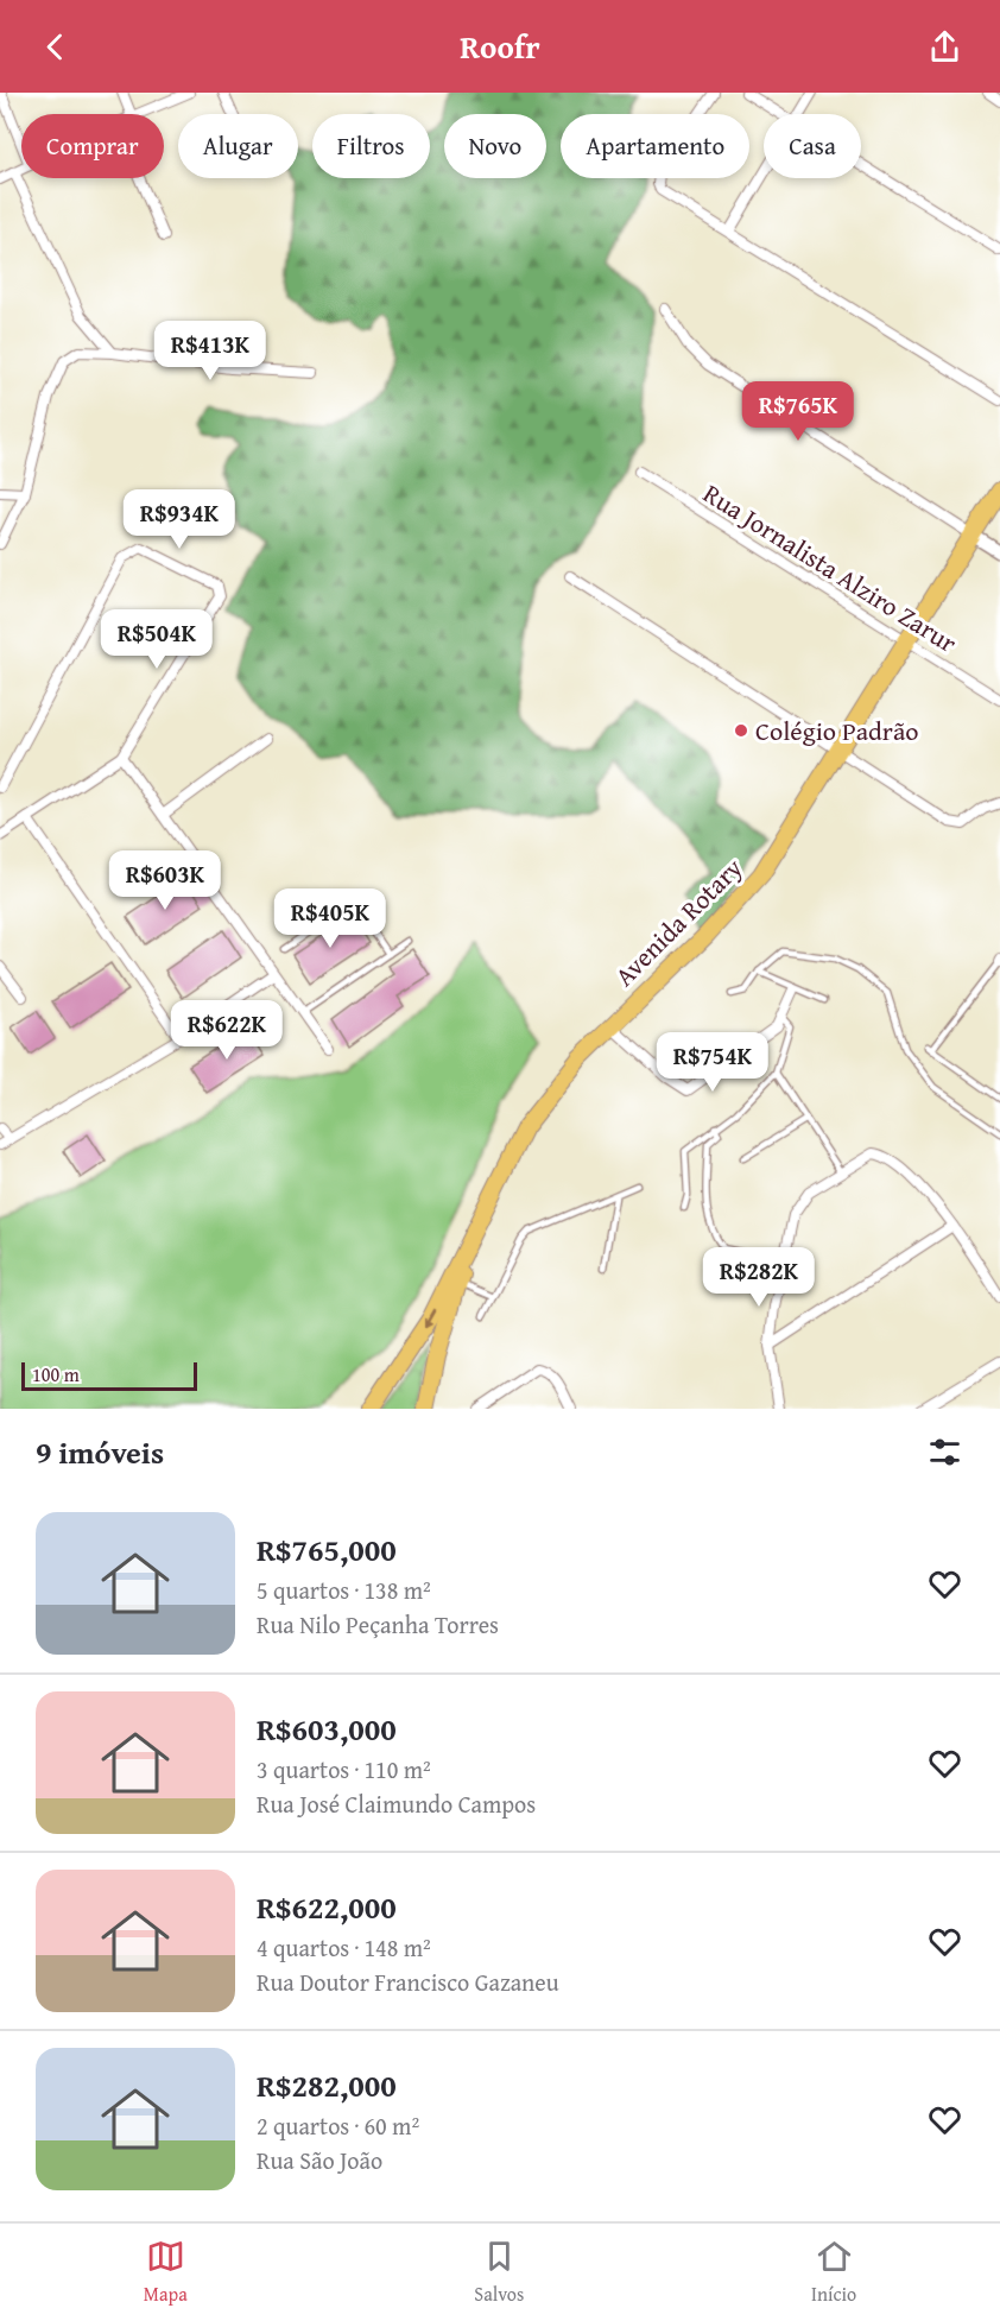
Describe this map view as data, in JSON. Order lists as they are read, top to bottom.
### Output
{
  "streets": {
    "main road": ["Avenida Rotary"],
    "street": ["Rua Jornalista Alziro Zarur"]
  },
  "crossings": [
    ["Rua Jornalista Alziro Zarur", "Avenida Rotary"]
  ],
  "places": ["Colégio Padrão"],
  "scale_bar": "100 m",
  "page": {
    "header": "Roofr",
    "chip": [
      "Comprar",
      "Alugar",
      "Filtros",
      "Novo",
      "Apartamento",
      "Casa"
    ],
    "price": [
      "R$413K",
      "R$765K",
      "R$934K",
      "R$504K",
      "R$603K",
      "R$405K",
      "R$622K",
      "R$754K",
      "R$282K"
    ],
    "scale": "100 m",
    "heading": "9 imóveis",
    "list": [
      {
        "name": "R$765,000",
        "note": "5 quartos · 138 m² · Rua Nilo Peçanha Torres"
      },
      {
        "name": "R$603,000",
        "note": "3 quartos · 110 m² · Rua José Claimundo Campos"
      },
      {
        "name": "R$622,000",
        "note": "4 quartos · 148 m² · Rua Doutor Francisco Gazaneu"
      },
      {
        "name": "R$282,000",
        "note": "2 quartos · 60 m² · Rua São João"
      }
    ],
    "tabs": ["Mapa", "Salvos", "Início"]
  }
}
